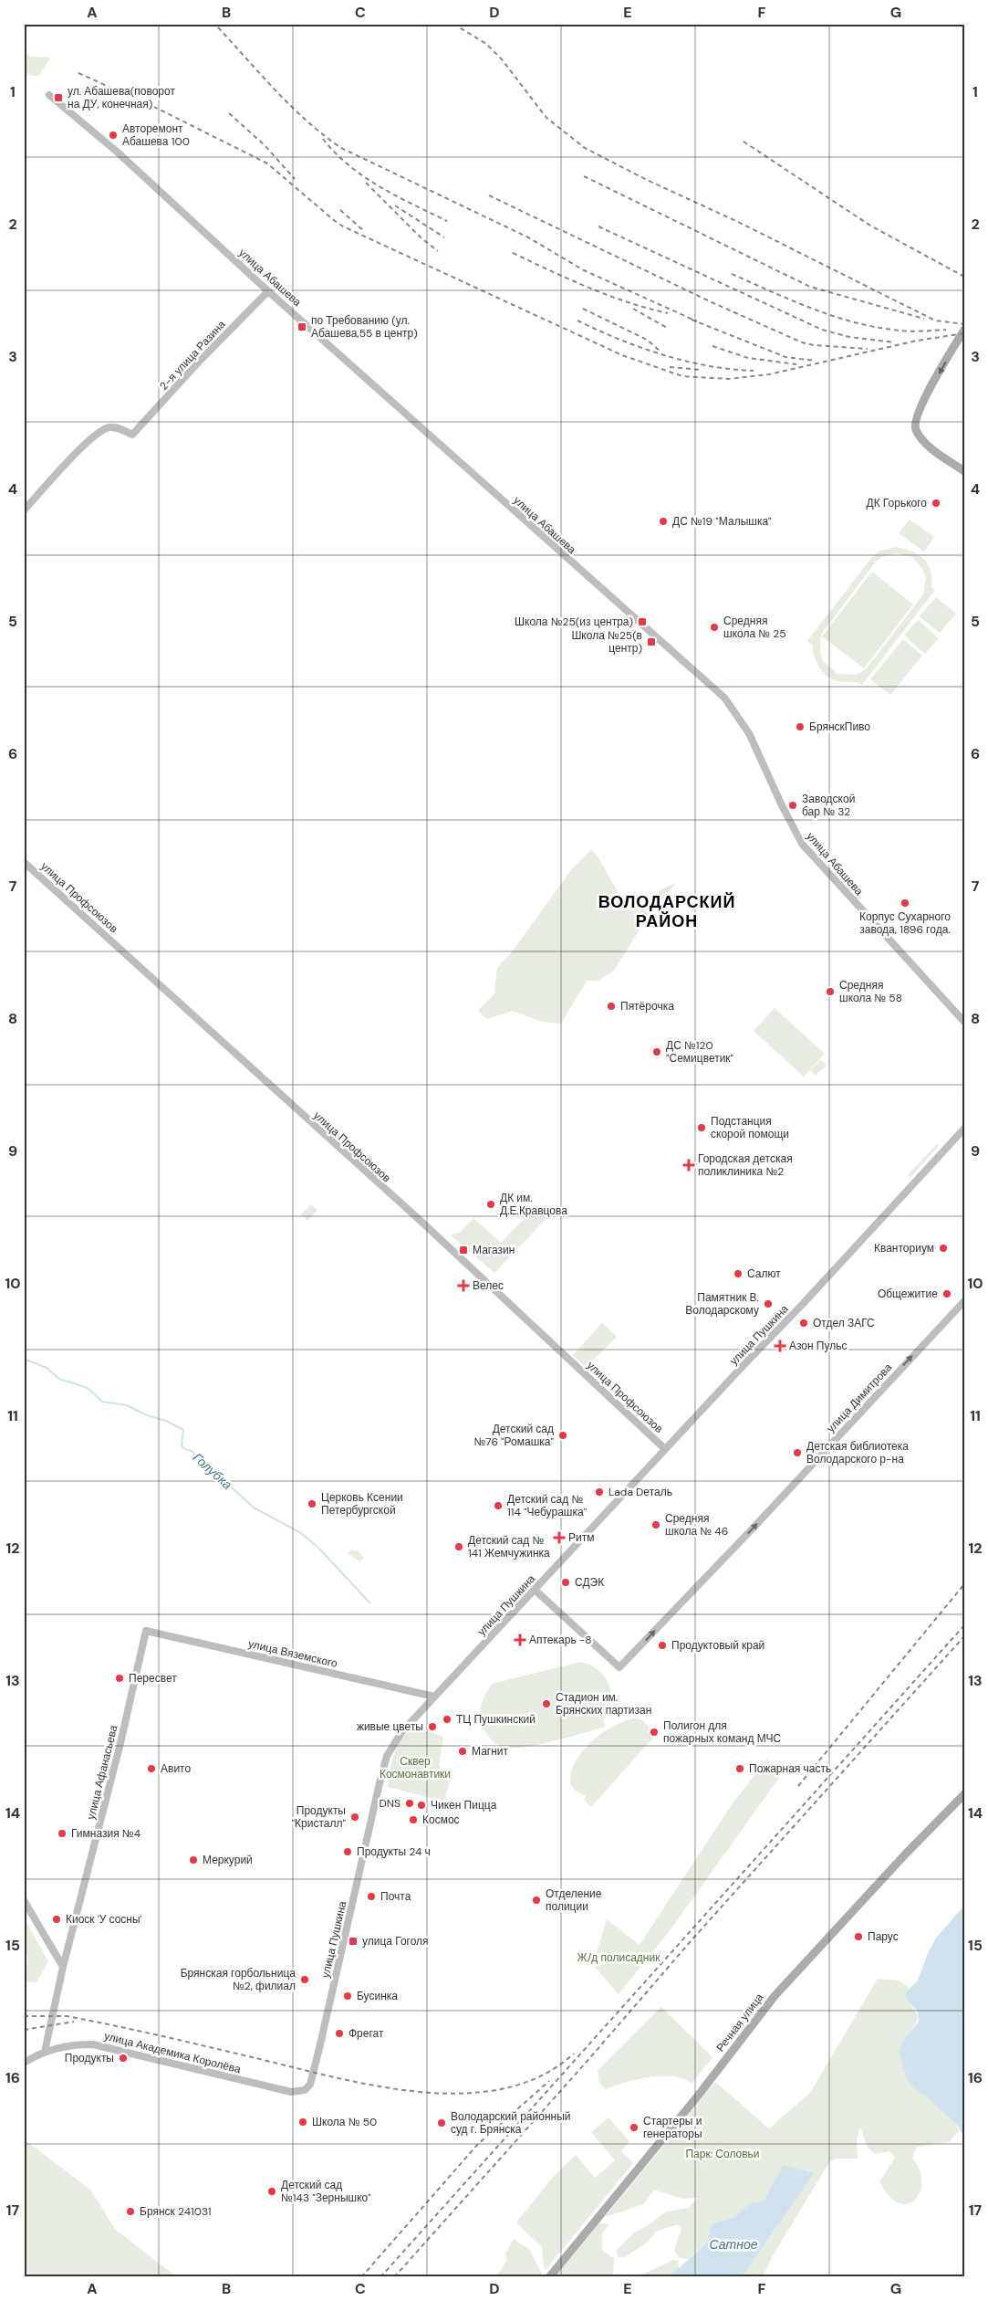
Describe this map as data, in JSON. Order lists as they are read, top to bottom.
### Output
{
  "streets": {
    "main road": ["Речная улица"],
    "street": [
      "улица Абашева",
      "2-я улица Разина",
      "улица Профсоюзов",
      "улица Пушкина",
      "улица Димитрова",
      "улица Вяземского",
      "улица Афанасьева",
      "улица Академика Королёва"
    ]
  },
  "crossings": [
    ["улица Абашева", "2-я улица Разина"],
    ["улица Профсоюзов", "улица Пушкина"],
    ["улица Пушкина", "улица Димитрова"],
    ["улица Пушкина", "улица Вяземского"],
    ["улица Пушкина", "улица Академика Королёва"],
    ["улица Вяземского", "улица Афанасьева"],
    ["улица Афанасьева", "улица Академика Королёва"]
  ],
  "one_way": ["улица Димитрова"],
  "districts": ["ВОЛОДАРСКИЙ РАЙОН"],
  "water": ["Голубка", "Сатное"],
  "parks": ["Сквер Космонавтики", "Ж/д полисадник", "Парк: Соловьи"],
  "places": {
    "transit": [
      "ул. Абашева(поворот на ДУ, конечная)",
      "по Требованию (ул. Абашева,55 в центр)",
      "Школа №25(из центра)",
      "Школа №25(в центр)",
      "Магазин",
      "улица Гоголя"
    ],
    "other": [
      "Авторемонт Абашева 100",
      "ДК Горького",
      "ДС №19 \"Малышка\"",
      "Средняя школа № 25",
      "БрянскПиво",
      "Заводской бар № 32",
      "Корпус Сухарного завода, 1896 года.",
      "Средняя школа № 58",
      "Пятёрочка",
      "ДС №120 \"Семицветик\"",
      "Подстанция скорой помощи",
      "ДК им. Д.Е.Кравцова",
      "Кванториум",
      "Салют",
      "Общежитие",
      "Памятник В. Володарскому",
      "Отдел ЗАГС",
      "Детский сад №76 \"Ромашка\"",
      "Детская библиотека Володарского р-на",
      "Lada Dеталь",
      "Церковь Ксении Петербургской",
      "Детский сад № 114 \"Чебурашка\"",
      "Средняя школа № 46",
      "Детский сад № 141 Жемчужинка",
      "СДЭК",
      "Продуктовый край",
      "Пересвет",
      "Стадион им. Брянских партизан",
      "ТЦ Пушкинский",
      "живые цветы",
      "Полигон для пожарных команд МЧС",
      "Магнит",
      "Авито",
      "Пожарная часть",
      "DNS",
      "Чикен Пицца",
      "Продукты \"Кристалл\"",
      "Космос",
      "Гимназия №4",
      "Продукты 24 ч",
      "Меркурий",
      "Почта",
      "Отделение полиции",
      "Киоск 'У сосны'",
      "Парус",
      "Брянская горбольница №2, филиал",
      "Бусинка",
      "Фрегат",
      "Продукты",
      "Школа № 50",
      "Володарский районный суд г. Брянска",
      "Стартеры и генераторы",
      "Детский сад №143 \"Зернышко\"",
      "Брянск 241031"
    ],
    "health": [
      "Городская детская поликлиника №2",
      "Велес",
      "Азон Пульс",
      "Ритм",
      "Аптекарь -8"
    ]
  },
  "grid": {
    "columns": [
      "A",
      "B",
      "C",
      "D",
      "E",
      "F",
      "G"
    ],
    "rows": [
      "1",
      "2",
      "3",
      "4",
      "5",
      "6",
      "7",
      "8",
      "9",
      "10",
      "11",
      "12",
      "13",
      "14",
      "15",
      "16",
      "17"
    ]
  }
}
